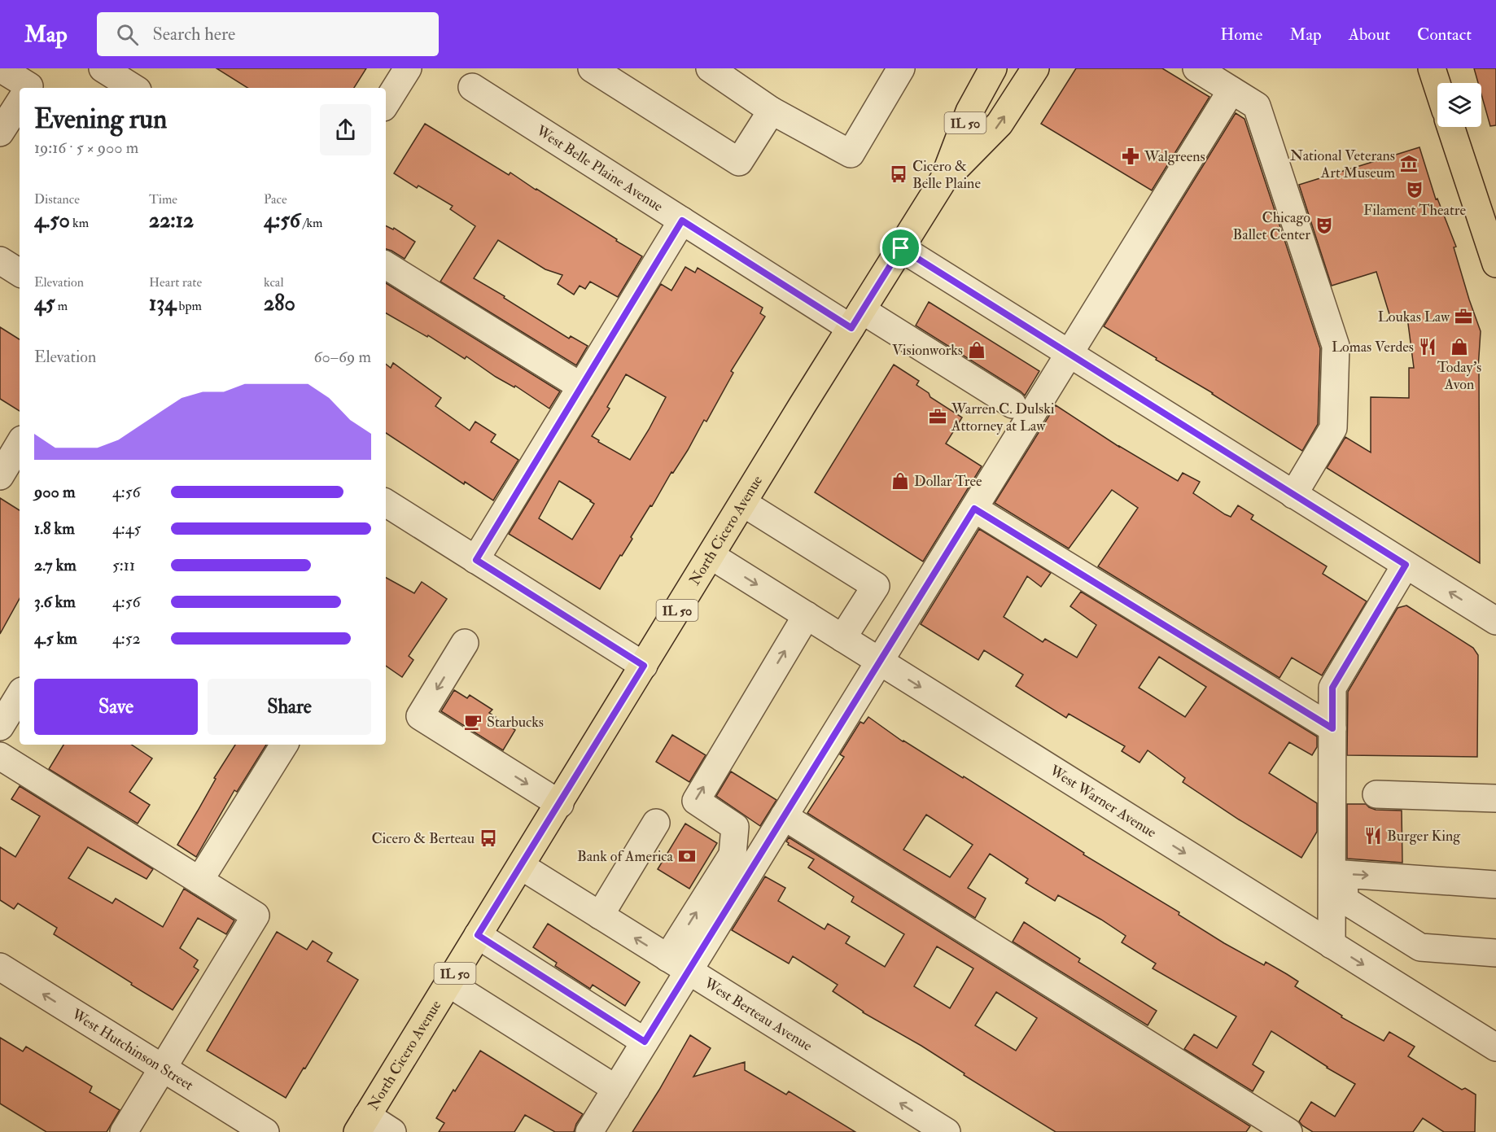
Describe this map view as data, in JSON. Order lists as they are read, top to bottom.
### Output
{
  "streets": {
    "main road": ["IL 50", "North Cicero Avenue"],
    "street": [
      "West Belle Plaine Avenue",
      "West Warner Avenue",
      "West Berteau Avenue",
      "West Hutchinson Street"
    ]
  },
  "crossings": [
    ["West Belle Plaine Avenue", "North Cicero Avenue"],
    ["North Cicero Avenue", "West Warner Avenue"],
    ["North Cicero Avenue", "West Berteau Avenue"]
  ],
  "places": {
    "pharmacy": ["Walgreens"],
    "museum": ["National Veterans Art Museum"],
    "bus stop": ["Cicero & Belle Plaine", "Cicero & Berteau"],
    "theatre": ["Filament Theatre", "Chicago Ballet Center"],
    "office": ["Loukas Law", "Warren C. Dulski Attorney at Law"],
    "restaurant": ["Lomas Verdes", "Burger King"],
    "shop": ["Today's Avon", "Visionworks", "Dollar Tree"],
    "cafe": ["Starbucks"],
    "bank": ["Bank of America"]
  },
  "page": {
    "header": "Map",
    "search": "Search here",
    "nav": [
      "Home",
      "Map",
      "About",
      "Contact"
    ],
    "heading": ["Evening run", "19:16 · 5 × 900 m"],
    "stats": [
      ["Distance", "4.50 km"],
      ["Time", "22:12"],
      ["Pace", "4:56 /km"],
      ["Elevation", "45 m"],
      ["Heart rate", "134 bpm"],
      ["kcal", "280"]
    ],
    "chart": ["Elevation", "60–69 m"],
    "list": [
      {
        "name": "900 m",
        "note": "4:56"
      },
      {
        "name": "1.8 km",
        "note": "4:45"
      },
      {
        "name": "2.7 km",
        "note": "5:11"
      },
      {
        "name": "3.6 km",
        "note": "4:56"
      },
      {
        "name": "4.5 km",
        "note": "4:52"
      }
    ],
    "buttons": ["Save", "Share"]
  }
}
